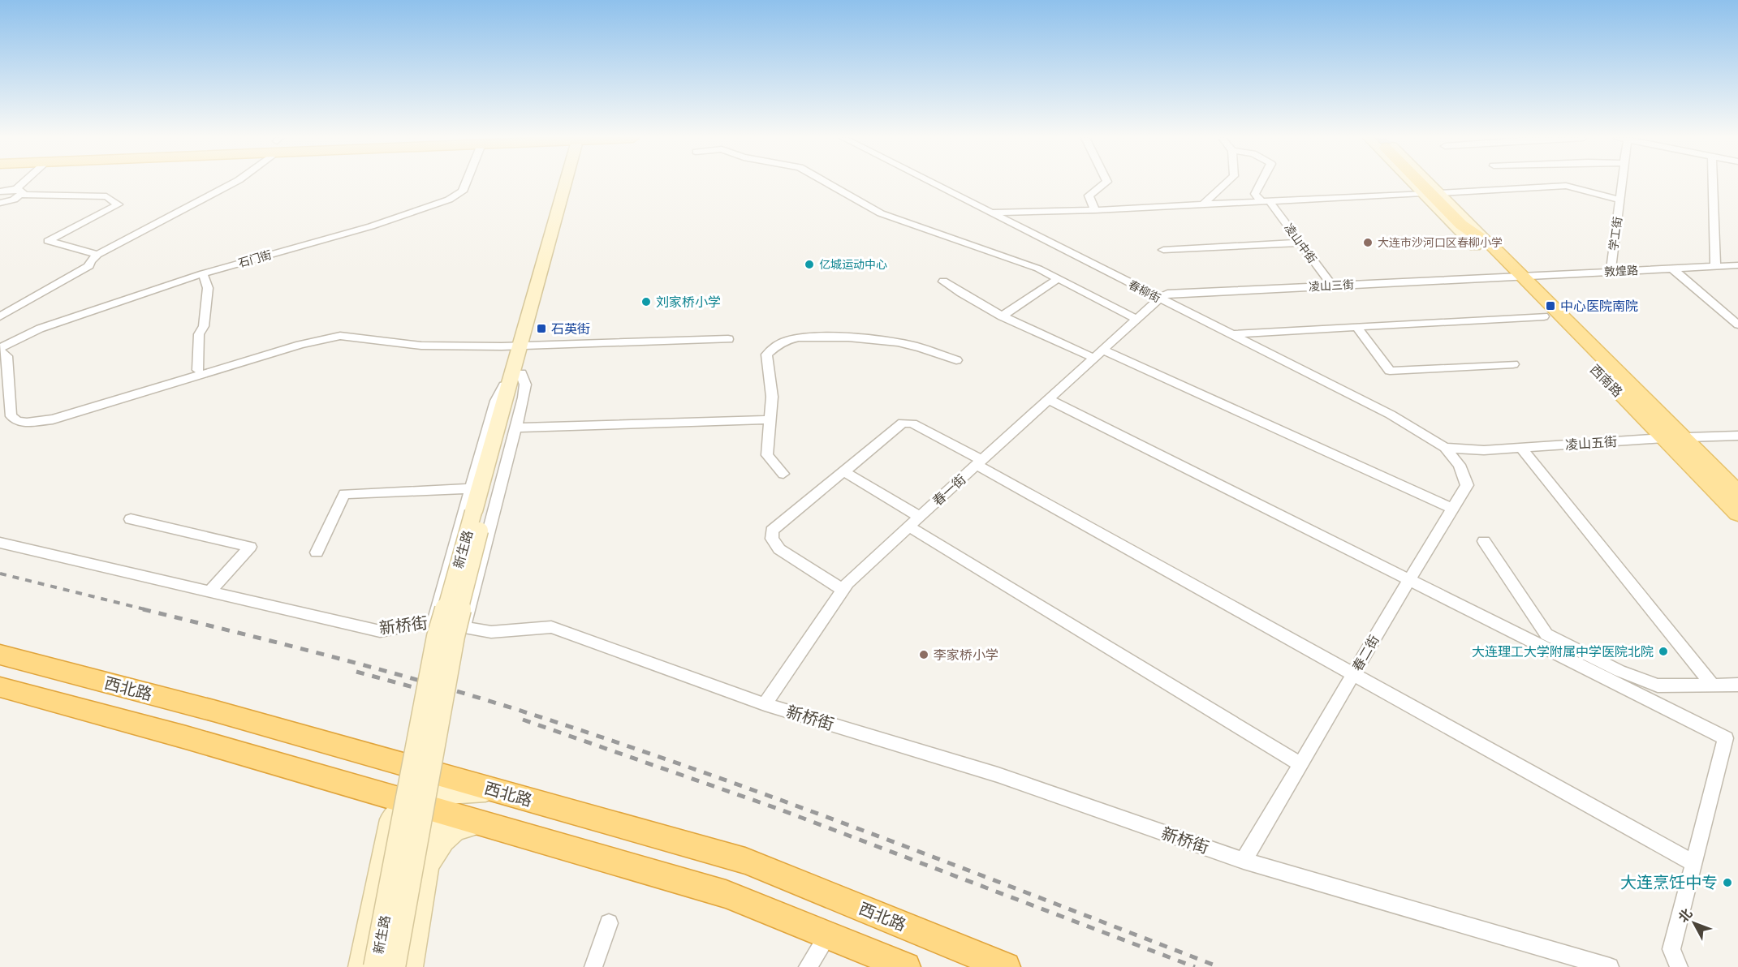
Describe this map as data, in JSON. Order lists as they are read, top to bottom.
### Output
{
  "streets": {
    "highway": ["西北路"],
    "main road": ["西南路", "新生路"],
    "street": [
      "学工街",
      "凌山中街",
      "石门街",
      "敦煌路",
      "凌山三街",
      "春柳街",
      "凌山五街",
      "春一街",
      "新桥街",
      "春二街"
    ]
  },
  "crossings": [
    ["学工街", "敦煌路"],
    ["凌山中街", "凌山三街"],
    ["敦煌路", "凌山三街"],
    ["敦煌路", "西南路"],
    ["凌山三街", "春柳街"],
    ["凌山三街", "西南路"],
    ["凌山三街", "春一街"],
    ["春柳街", "凌山五街"],
    ["春柳街", "春一街"],
    ["春柳街", "春二街"],
    ["西南路", "凌山五街"],
    ["凌山五街", "春二街"],
    ["春一街", "新桥街"],
    ["新桥街", "春二街"]
  ],
  "places": {
    "other": [
      "大连市沙河口区春柳小学",
      "亿城运动中心",
      "刘家桥小学",
      "大连理工大学附属中学医院北院",
      "李家桥小学",
      "大连烹饪中专"
    ],
    "transit": ["中心医院南院", "石英街"]
  },
  "north": "top left"
}
